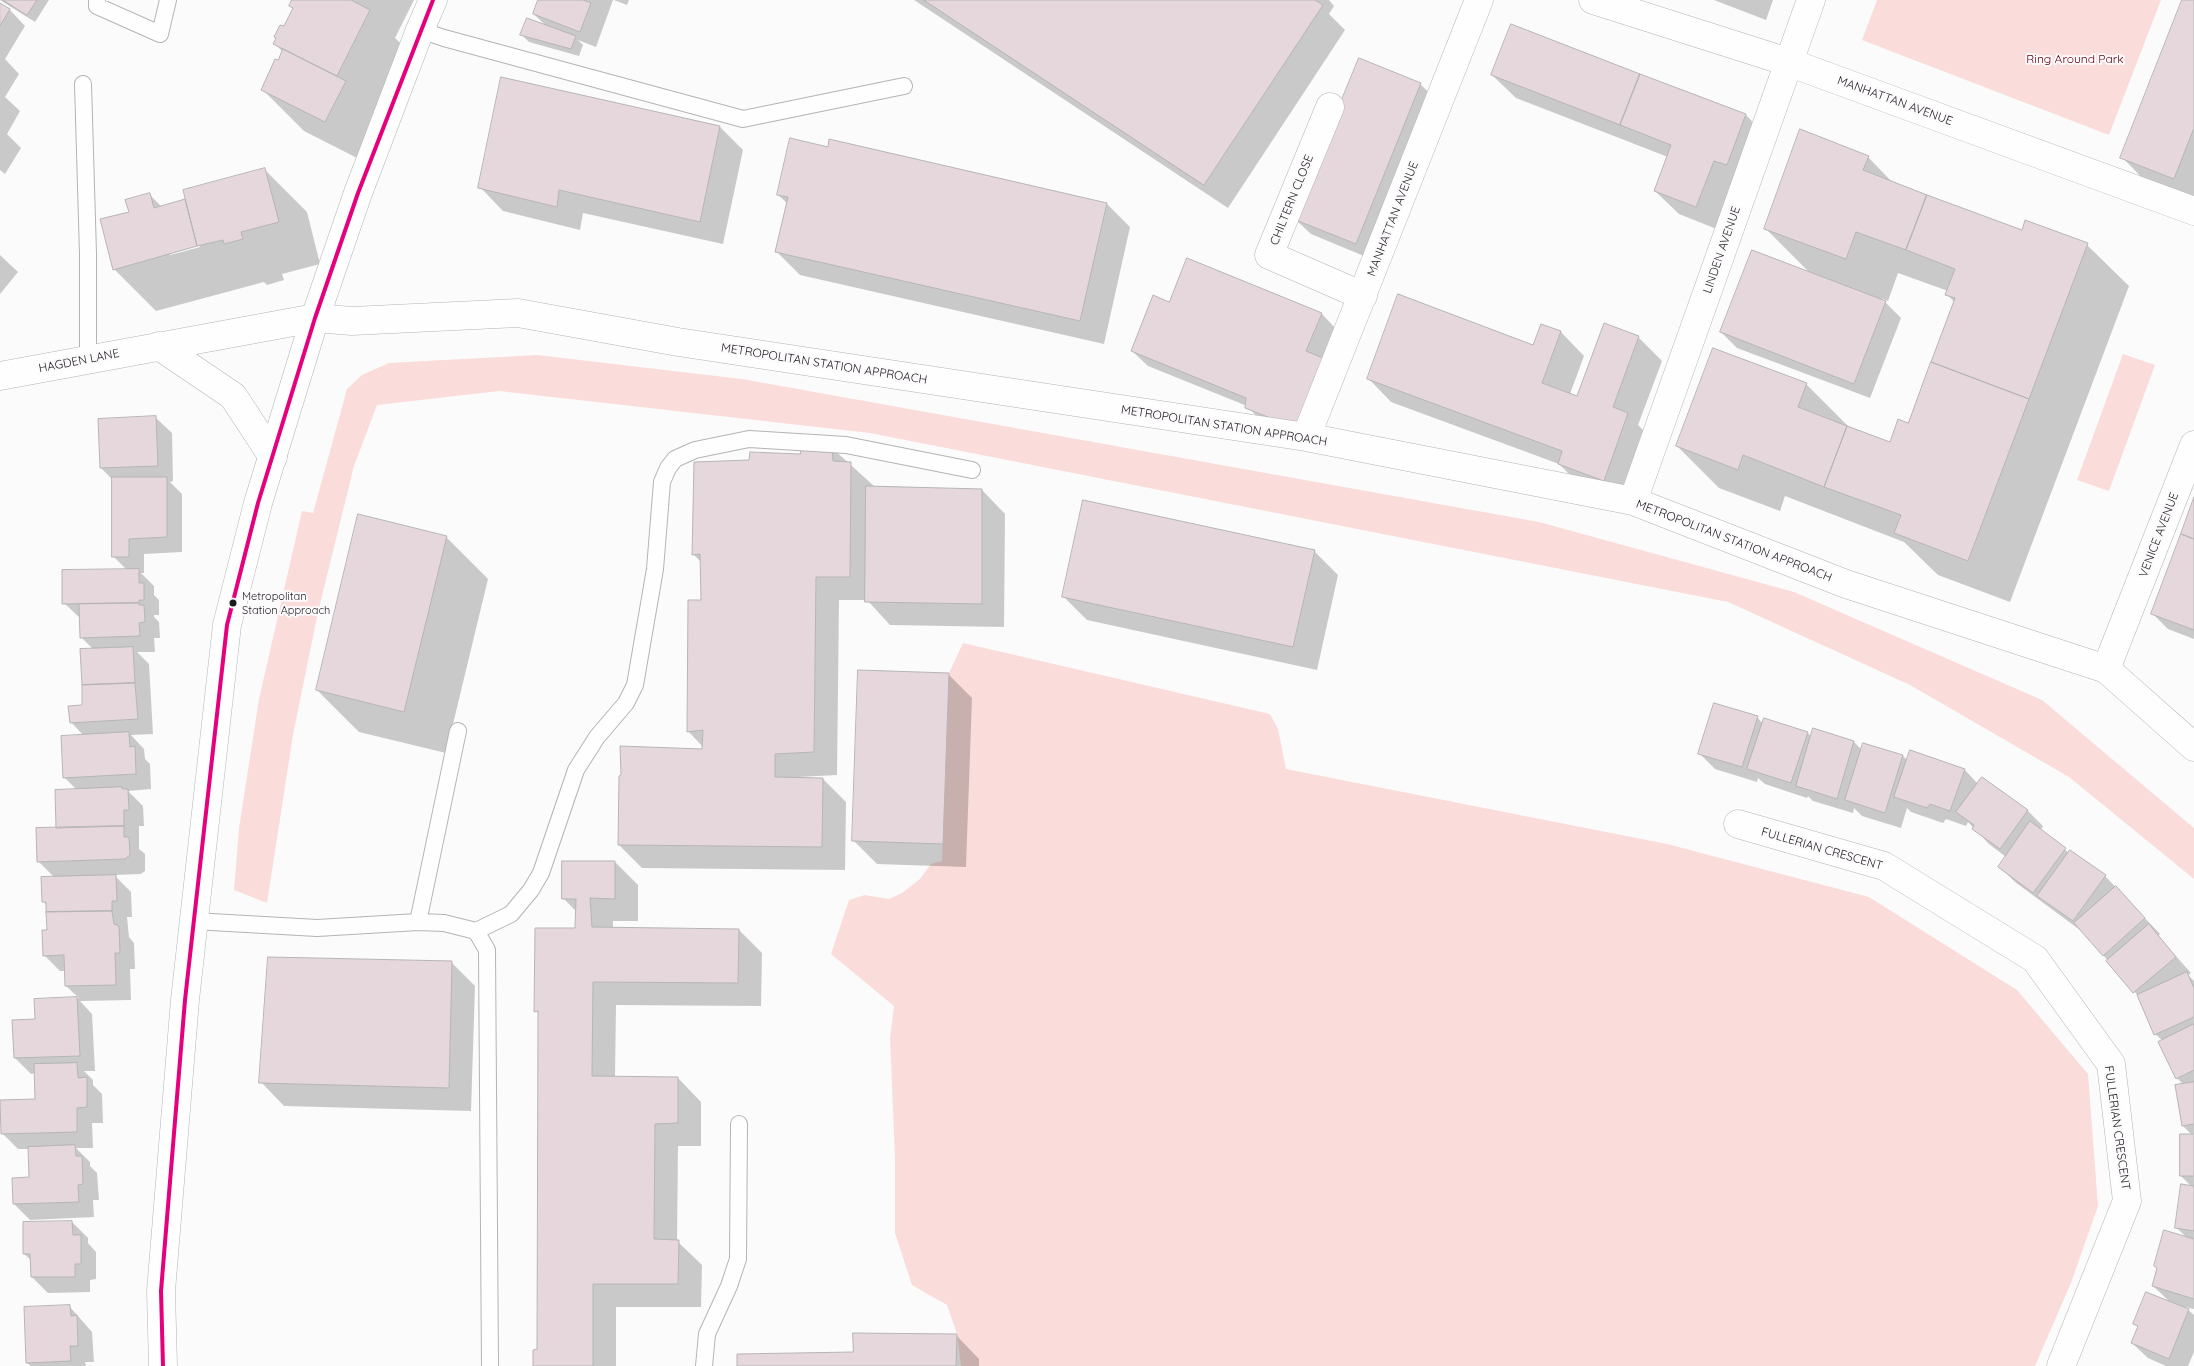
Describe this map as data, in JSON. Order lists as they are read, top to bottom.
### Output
{
  "streets": {
    "street": [
      "MANHATTAN AVENUE",
      "CHILTERN CLOSE",
      "LINDEN AVENUE",
      "HAGDEN LANE",
      "METROPOLITAN STATION APPROACH",
      "VENICE AVENUE",
      "FULLERIAN CRESCENT"
    ]
  },
  "crossings": [
    ["MANHATTAN AVENUE", "CHILTERN CLOSE"],
    ["MANHATTAN AVENUE", "LINDEN AVENUE"],
    ["MANHATTAN AVENUE", "METROPOLITAN STATION APPROACH"],
    ["LINDEN AVENUE", "METROPOLITAN STATION APPROACH"],
    ["HAGDEN LANE", "METROPOLITAN STATION APPROACH"],
    ["METROPOLITAN STATION APPROACH", "VENICE AVENUE"]
  ],
  "parks": ["Ring Around Park"],
  "places": ["Metropolitan Station Approach"]
}
